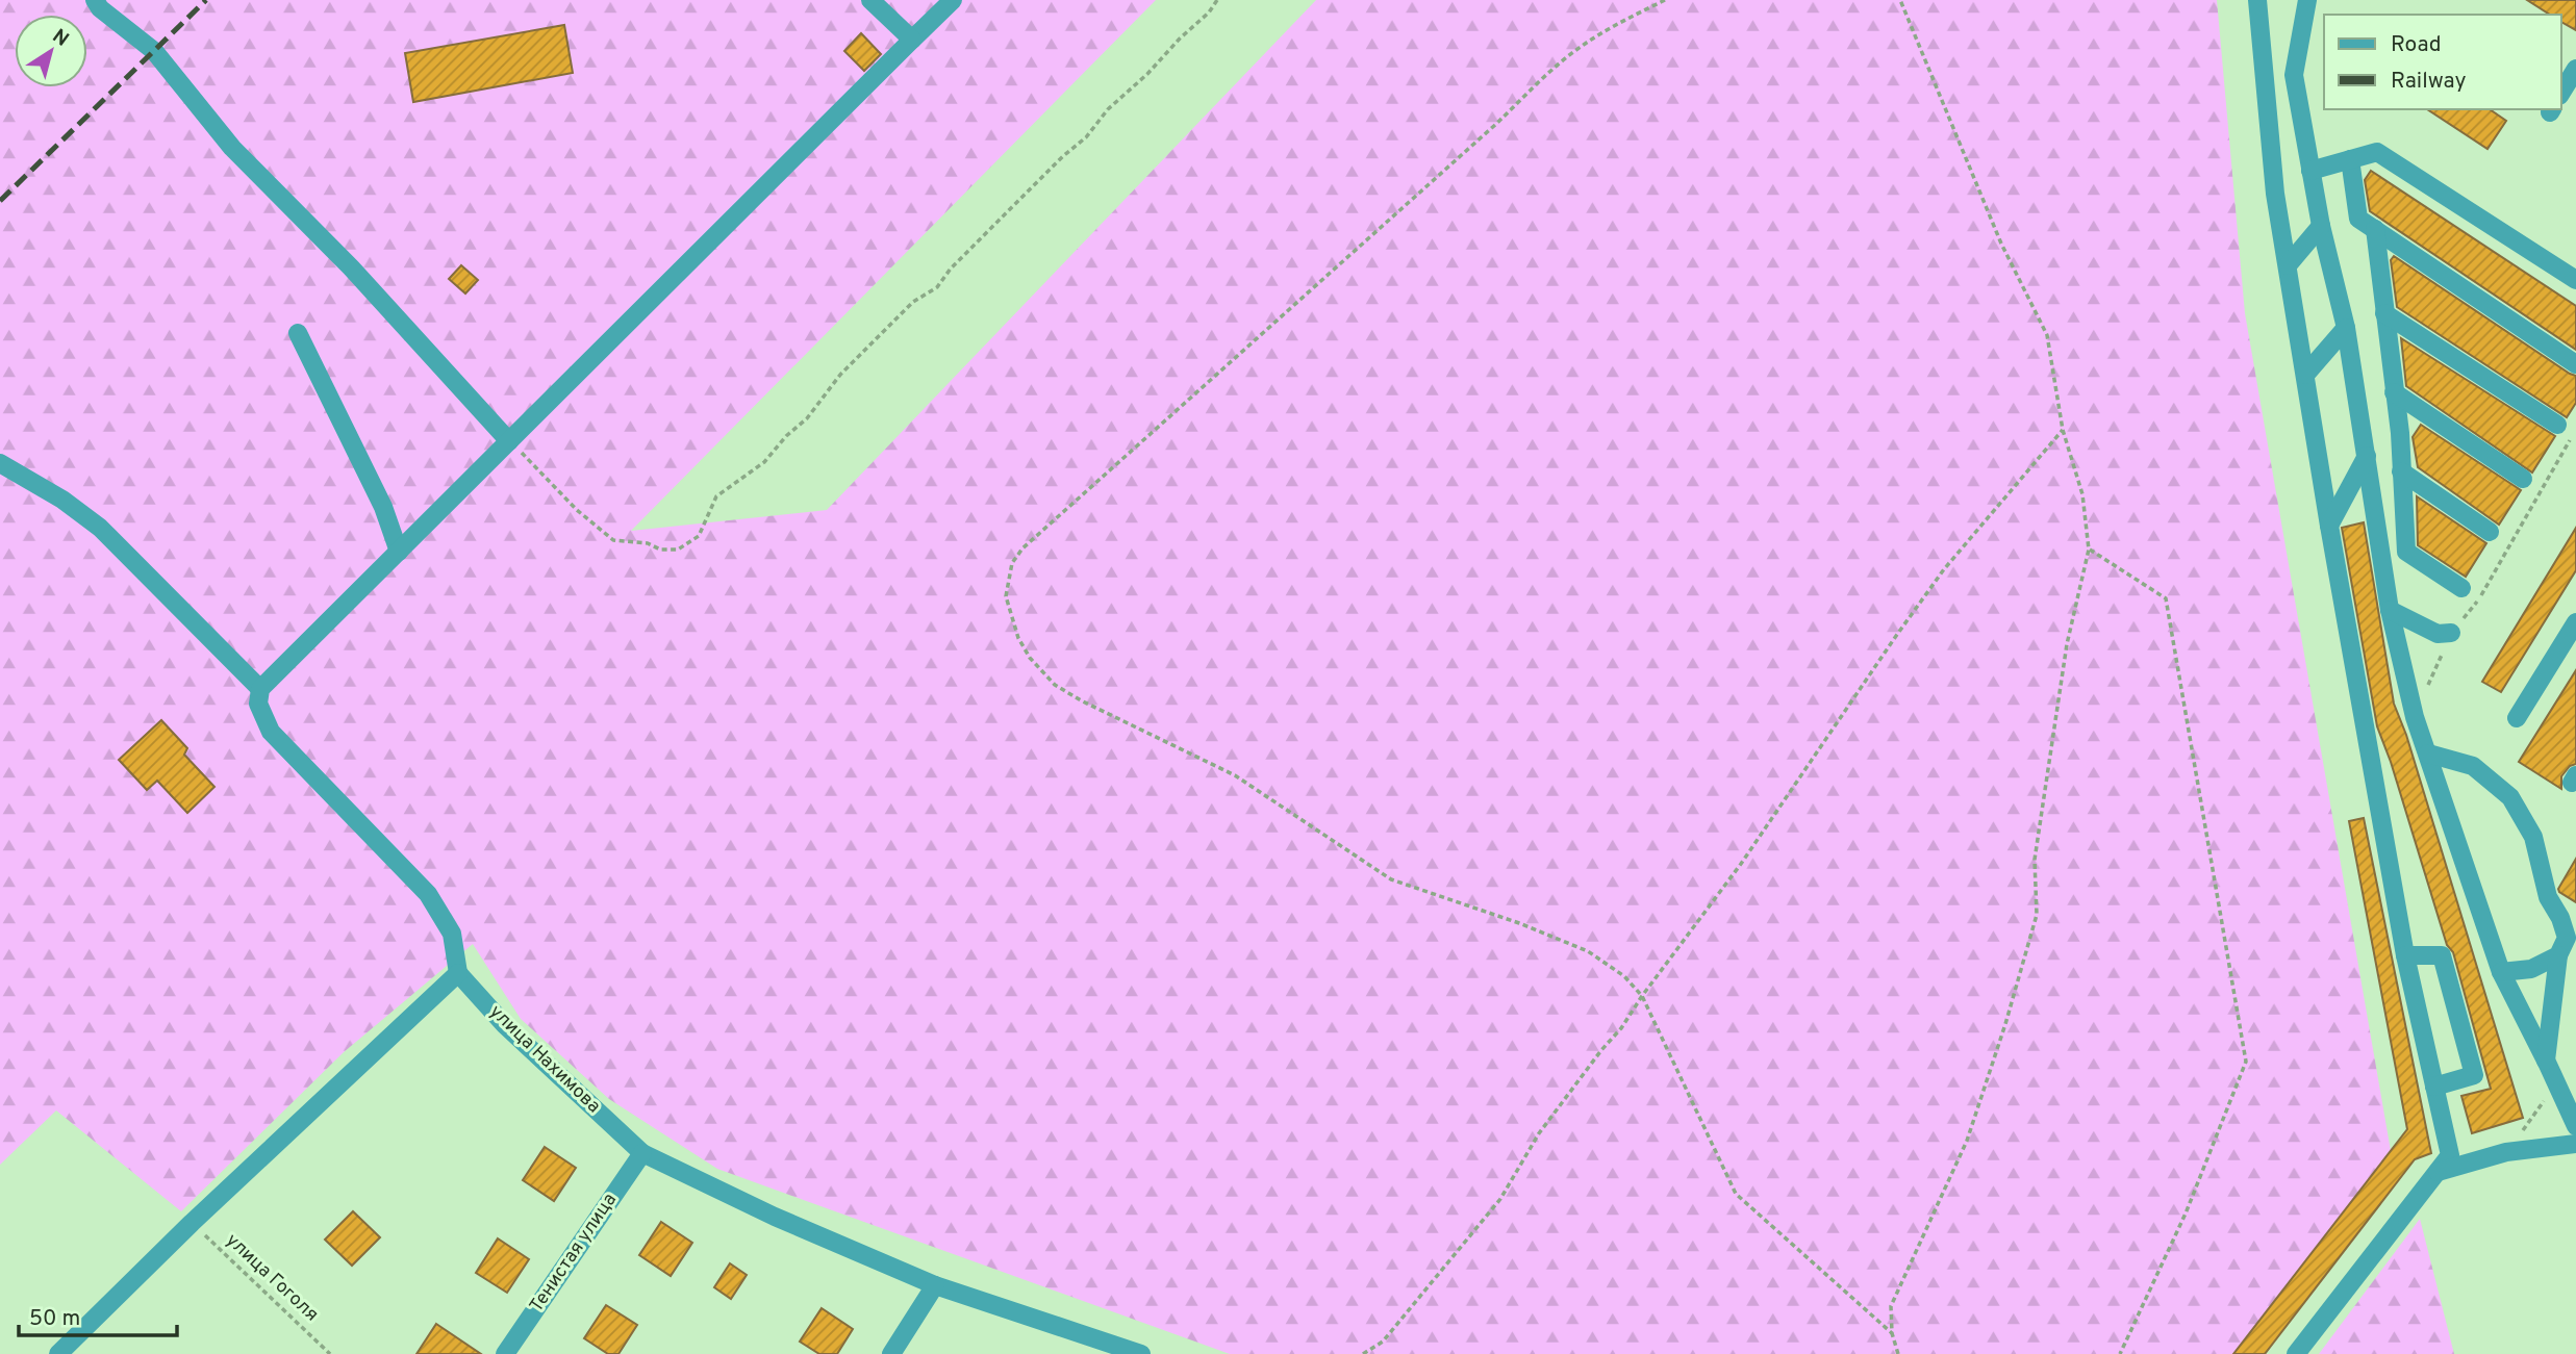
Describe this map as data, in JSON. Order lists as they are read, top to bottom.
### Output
{
  "streets": {
    "street": ["улица Нахимова", "Тенистая улица"],
    "path": ["улица Гоголя"]
  },
  "crossings": [
    ["улица Нахимова", "Тенистая улица"]
  ],
  "legend": ["Road", "Railway"],
  "scale_bar": "50 m",
  "north": "top right"
}
